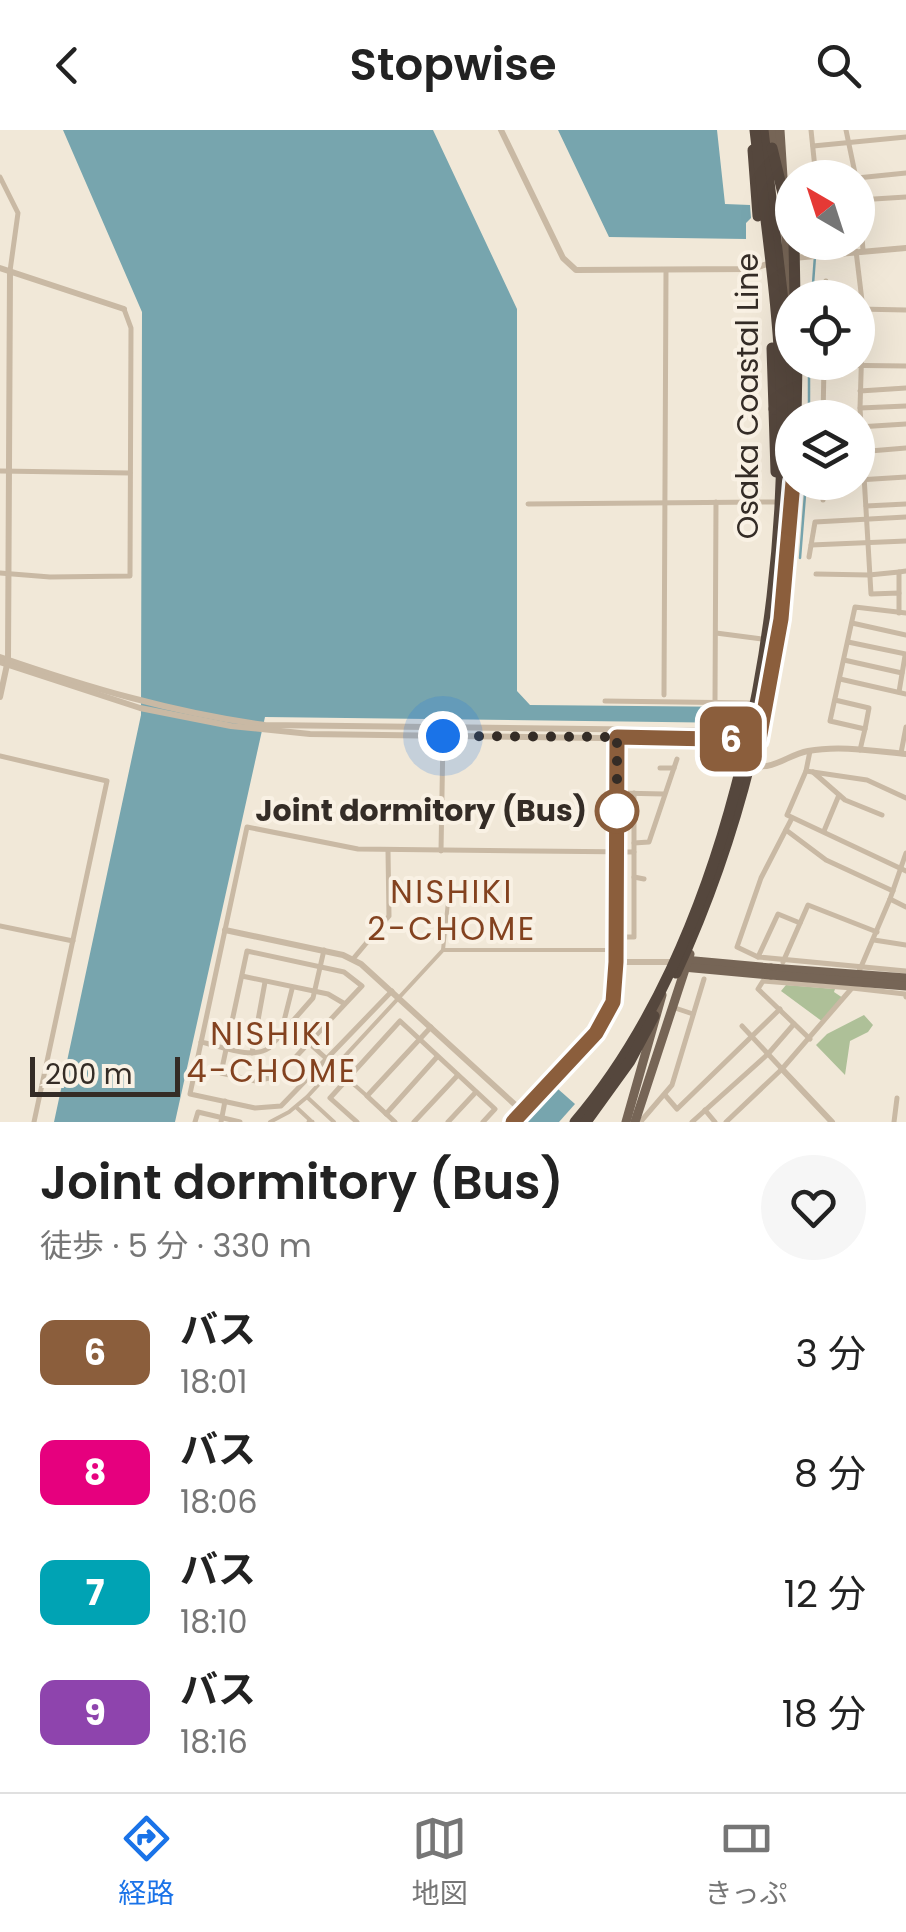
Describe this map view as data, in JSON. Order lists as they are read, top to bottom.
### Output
{
  "streets": {
    "main road": ["Osaka Coastal Line"]
  },
  "districts": ["NISHIKI 2-CHOME", "NISHIKI 4-CHOME"],
  "places": ["Joint dormitory (Bus)"],
  "lines": ["bus line 6"],
  "scale_bar": "200 m",
  "north": "top left",
  "page": {
    "header": "Stopwise",
    "on_map": "6",
    "scale": "200 m",
    "heading": ["Joint dormitory (Bus)", "徒歩 · 5 分 · 330 m"],
    "list": [
      {
        "mark": "6",
        "name": "バス",
        "note": "18:01",
        "value": "3 分"
      },
      {
        "mark": "8",
        "name": "バス",
        "note": "18:06",
        "value": "8 分"
      },
      {
        "mark": "7",
        "name": "バス",
        "note": "18:10",
        "value": "12 分"
      },
      {
        "mark": "9",
        "name": "バス",
        "note": "18:16",
        "value": "18 分"
      }
    ],
    "tabs": ["経路", "地図", "きっぷ"]
  }
}
